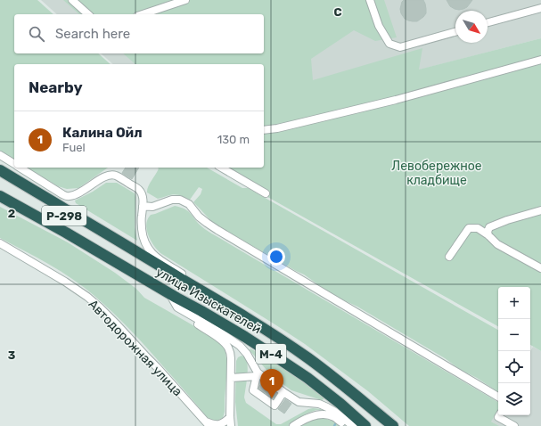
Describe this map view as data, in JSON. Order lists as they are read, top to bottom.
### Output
{
  "streets": {
    "highway": ["Р-298", "улица Изыскателей", "М-4"],
    "lane": ["Автодорожная улица"]
  },
  "crossings": [
    ["Р-298", "улица Изыскателей"],
    ["Р-298", "М-4"],
    ["улица Изыскателей", "М-4"]
  ],
  "parks": ["Левобережное кладбище"],
  "north": "bottom right",
  "page": {
    "search": "Search here",
    "heading": "Nearby",
    "list": [
      {
        "mark": "1",
        "name": "Калина Ойл",
        "note": "Fuel",
        "value": "130 m"
      }
    ],
    "map_buttons": ["+", "−"],
    "pins": "1"
  },
  "grid": {
    "columns": ["C"],
    "rows": ["2", "3"]
  }
}
